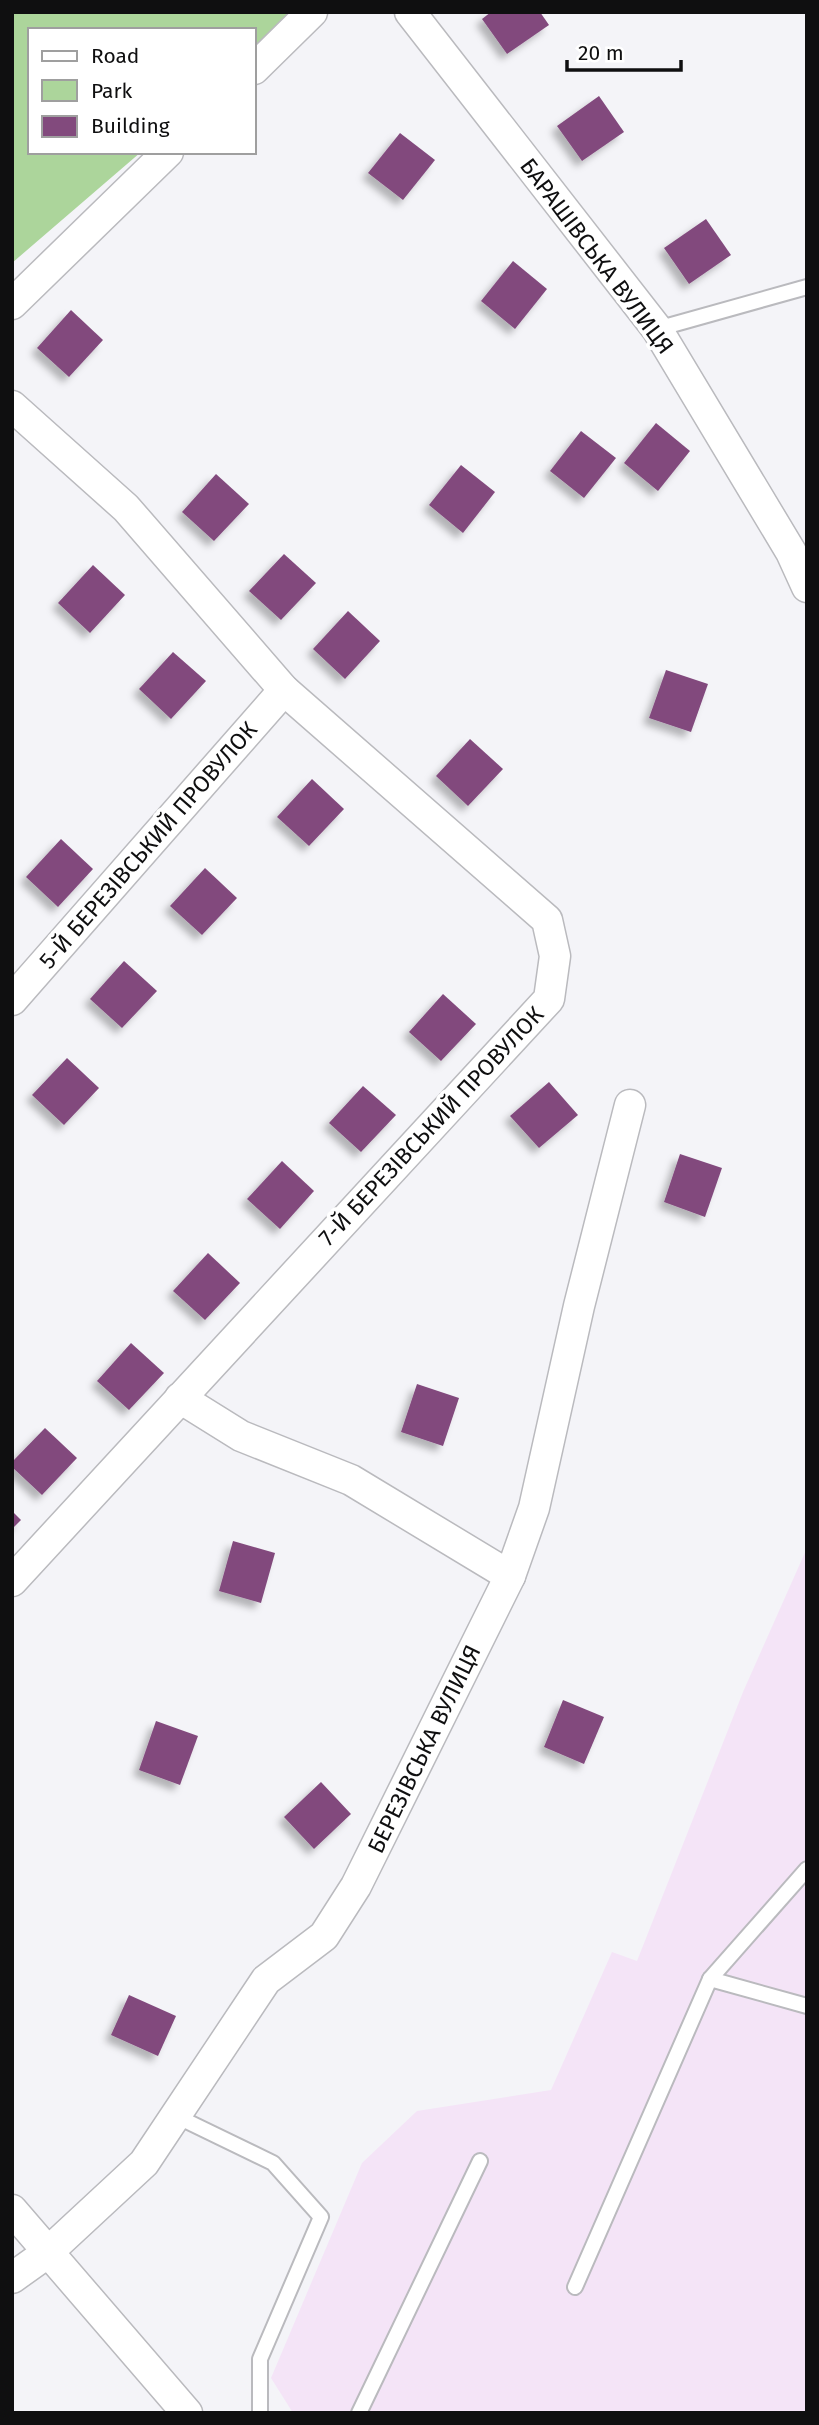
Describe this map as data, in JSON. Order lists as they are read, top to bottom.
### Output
{
  "streets": {
    "street": [
      "БАРАШІВСЬКА ВУЛИЦЯ",
      "5-Й БЕРЕЗІВСЬКИЙ ПРОВУЛОК",
      "7-Й БЕРЕЗІВСЬКИЙ ПРОВУЛОК",
      "БЕРЕЗІВСЬКА ВУЛИЦЯ"
    ]
  },
  "crossings": [
    ["5-Й БЕРЕЗІВСЬКИЙ ПРОВУЛОК", "7-Й БЕРЕЗІВСЬКИЙ ПРОВУЛОК"]
  ],
  "legend": ["Road", "Park", "Building"],
  "scale_bar": "20 m"
}
